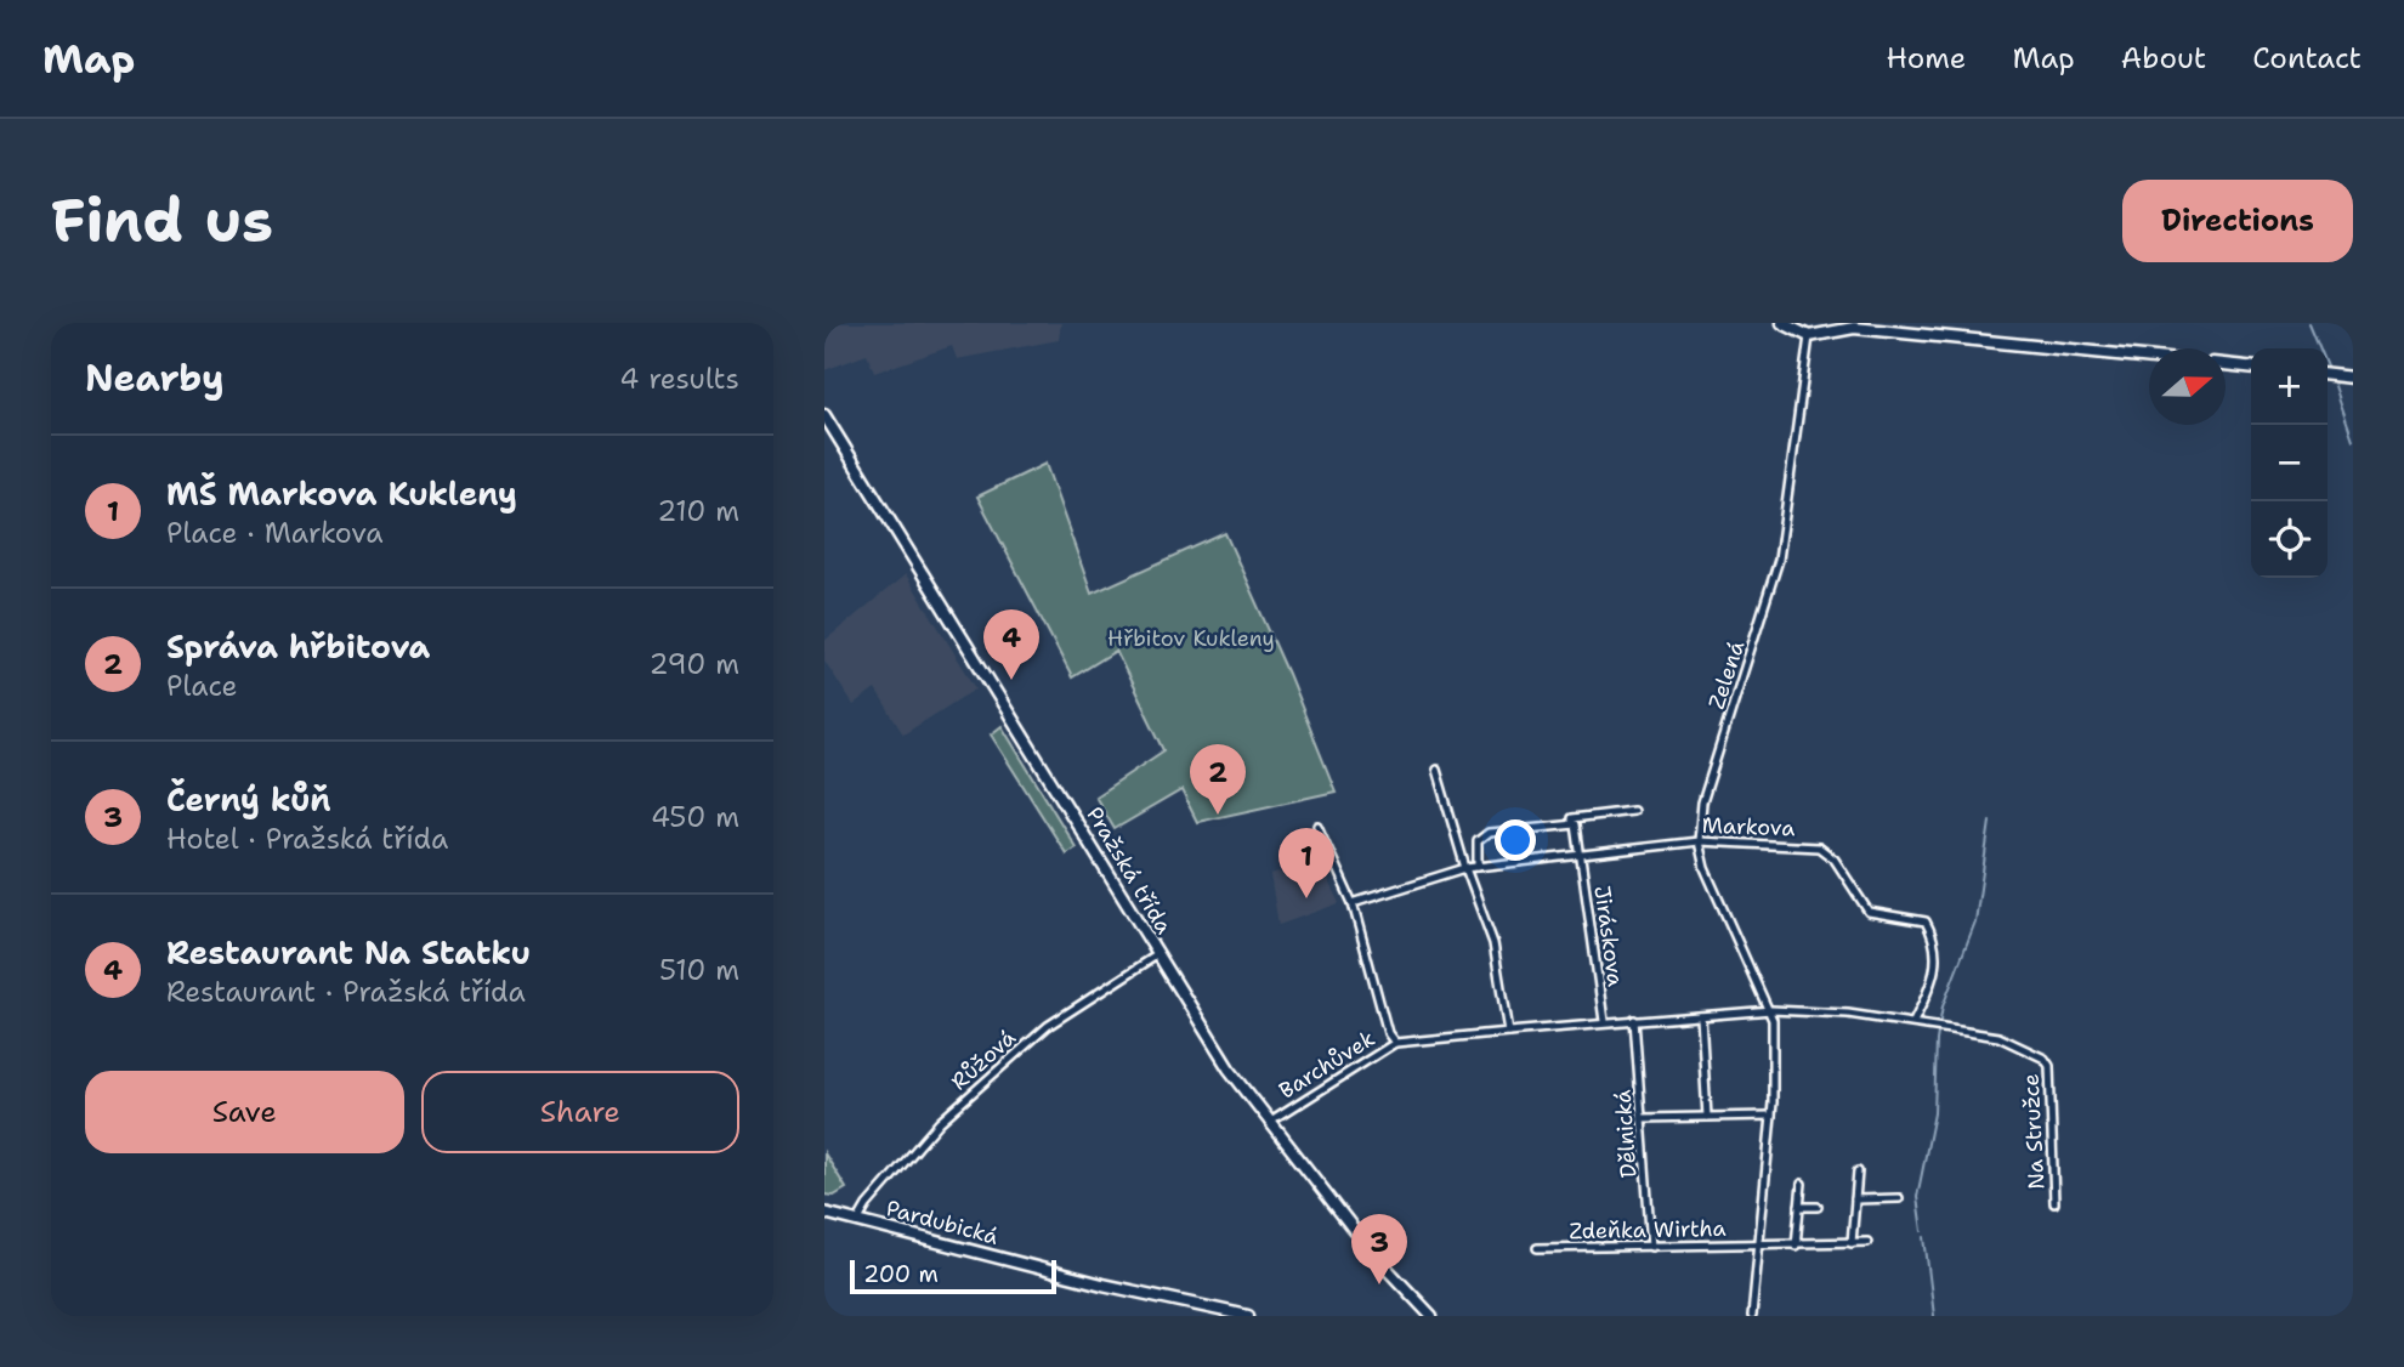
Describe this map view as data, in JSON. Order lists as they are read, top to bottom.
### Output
{
  "streets": {
    "street": [
      "Zelená",
      "Markova",
      "Pražská třída",
      "Jiráskova",
      "Růžová",
      "Barchůvek",
      "Na Stružce",
      "Dělnická",
      "Pardubická",
      "Zdeňka Wirtha"
    ]
  },
  "crossings": [
    ["Zelená", "Markova"],
    ["Zelená", "Zdeňka Wirtha"],
    ["Markova", "Jiráskova"],
    ["Markova", "Na Stružce"],
    ["Pražská třída", "Růžová"],
    ["Pražská třída", "Barchůvek"],
    ["Růžová", "Pardubická"],
    ["Dělnická", "Zdeňka Wirtha"]
  ],
  "parks": ["Hřbitov Kukleny"],
  "scale_bar": "200 m",
  "north": "right",
  "page": {
    "header": "Map",
    "nav": [
      "Home",
      "Map",
      "About",
      "Contact"
    ],
    "buttons": [
      "Directions",
      ["Save", "Share"]
    ],
    "title": "Find us",
    "heading": ["Nearby", "4 results"],
    "map_buttons": ["+", "−"],
    "list": [
      {
        "mark": "1",
        "name": "MŠ Markova Kukleny",
        "note": "Place · Markova",
        "value": "210 m"
      },
      {
        "mark": "2",
        "name": "Správa hřbitova",
        "note": "Place",
        "value": "290 m"
      },
      {
        "mark": "3",
        "name": "Černý kůň",
        "note": "Hotel · Pražská třída",
        "value": "450 m"
      },
      {
        "mark": "4",
        "name": "Restaurant Na Statku",
        "note": "Restaurant · Pražská třída",
        "value": "510 m"
      }
    ],
    "pins": [
      "4",
      "2",
      "1",
      "3"
    ],
    "scale": "200 m"
  }
}
